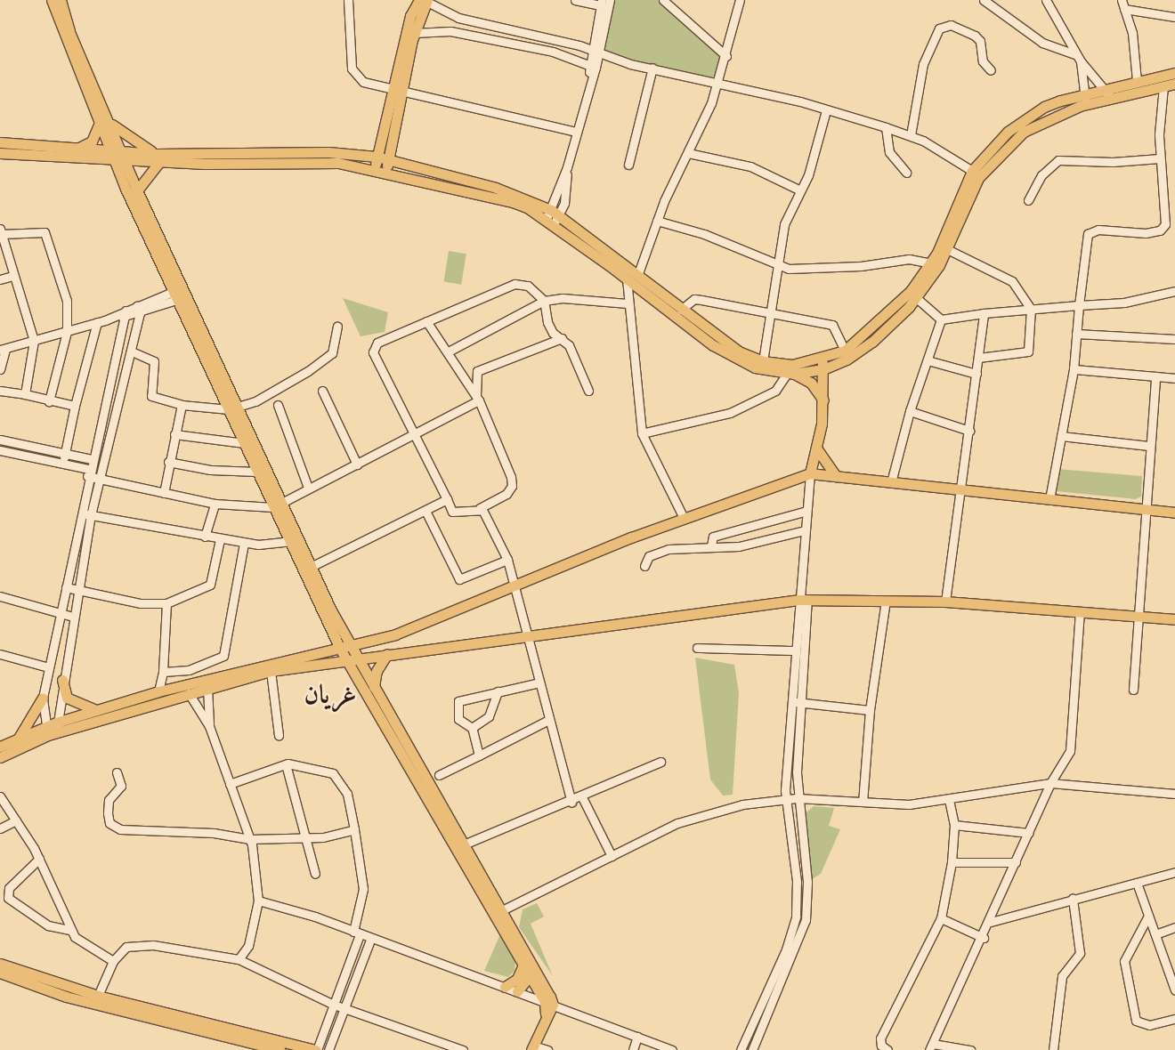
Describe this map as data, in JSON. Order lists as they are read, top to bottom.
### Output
{
  "districts": ["غريان"]
}
